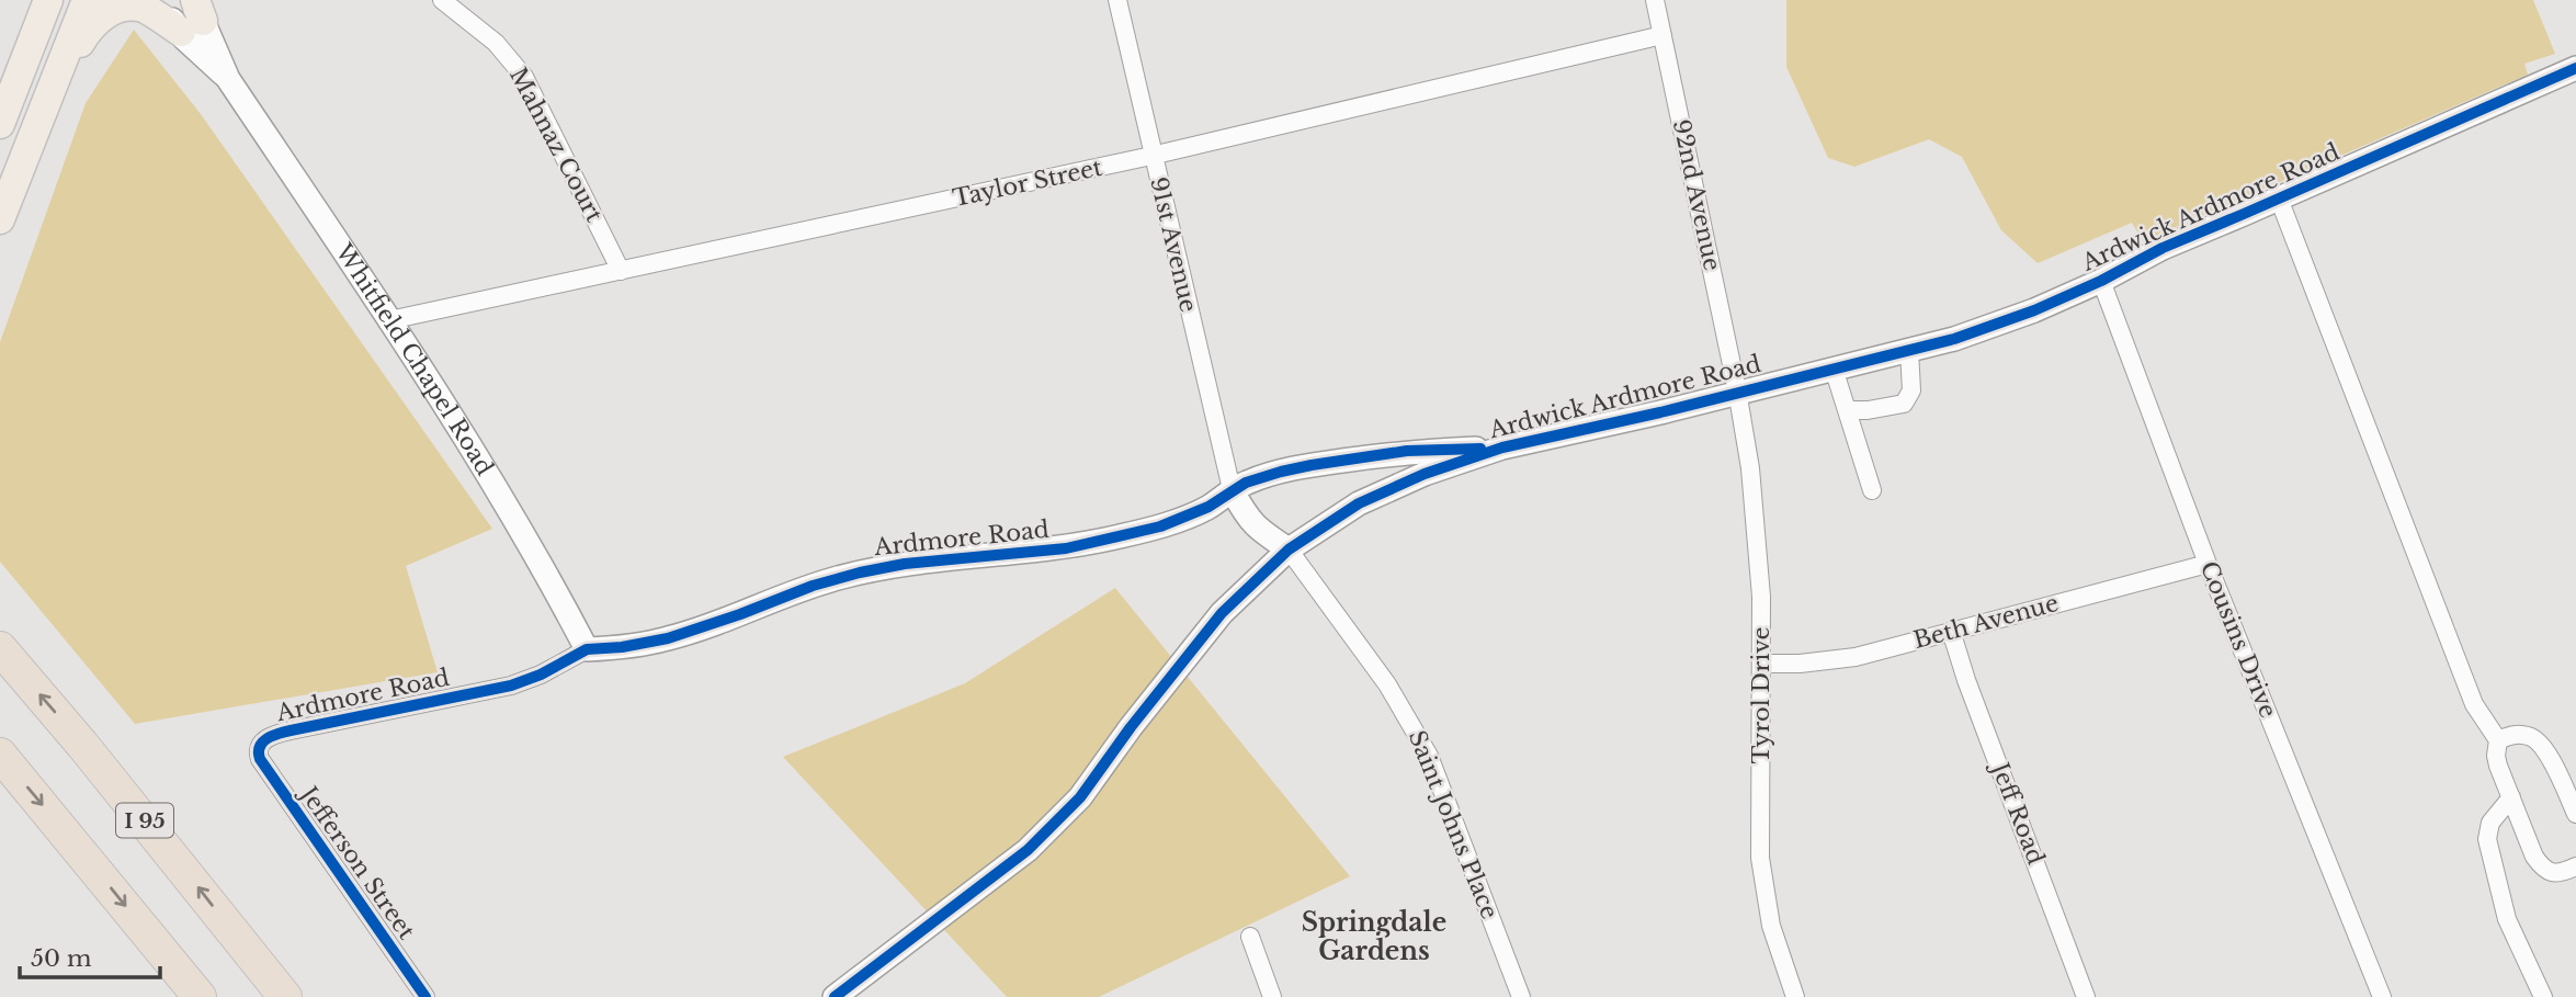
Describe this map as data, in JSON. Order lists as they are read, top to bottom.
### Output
{
  "streets": {
    "highway": ["I 95"],
    "street": [
      "Mahnaz Court",
      "Taylor Street",
      "92nd Avenue",
      "Ardwick Ardmore Road",
      "91st Avenue",
      "Whitfield Chapel Road",
      "Ardmore Road",
      "Beth Avenue",
      "Cousins Drive",
      "Tyrol Drive",
      "Jeff Road",
      "Saint Johns Place",
      "Jefferson Street"
    ]
  },
  "crossings": [
    ["Mahnaz Court", "Taylor Street"],
    ["Taylor Street", "92nd Avenue"],
    ["Taylor Street", "91st Avenue"],
    ["Taylor Street", "Whitfield Chapel Road"],
    ["92nd Avenue", "Ardwick Ardmore Road"],
    ["92nd Avenue", "Tyrol Drive"],
    ["Ardwick Ardmore Road", "Ardmore Road"],
    ["Ardwick Ardmore Road", "Cousins Drive"],
    ["Ardwick Ardmore Road", "Tyrol Drive"],
    ["Ardwick Ardmore Road", "Saint Johns Place"],
    ["91st Avenue", "Ardmore Road"],
    ["Whitfield Chapel Road", "Ardmore Road"],
    ["Ardmore Road", "Jefferson Street"],
    ["Beth Avenue", "Cousins Drive"],
    ["Beth Avenue", "Tyrol Drive"],
    ["Beth Avenue", "Jeff Road"]
  ],
  "districts": ["Springdale Gardens"],
  "scale_bar": "50 m"
}
